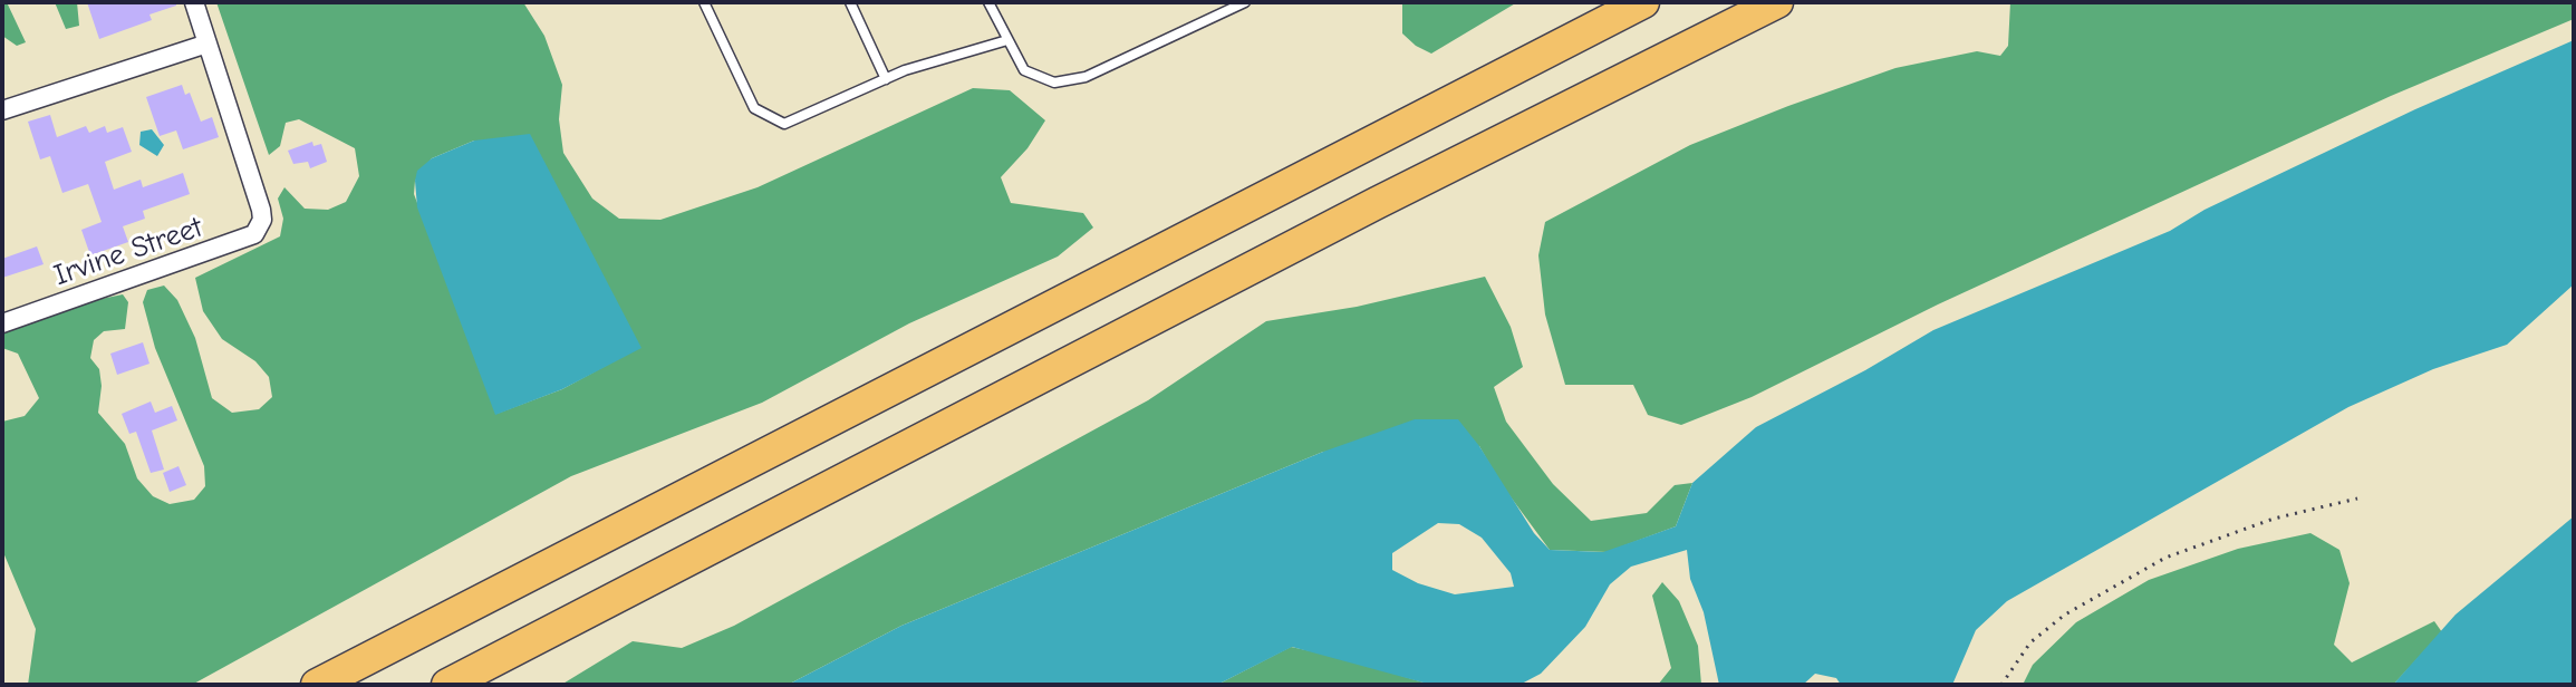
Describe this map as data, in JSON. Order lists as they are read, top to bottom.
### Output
{
  "streets": {
    "street": ["Irvine Street"]
  }
}
